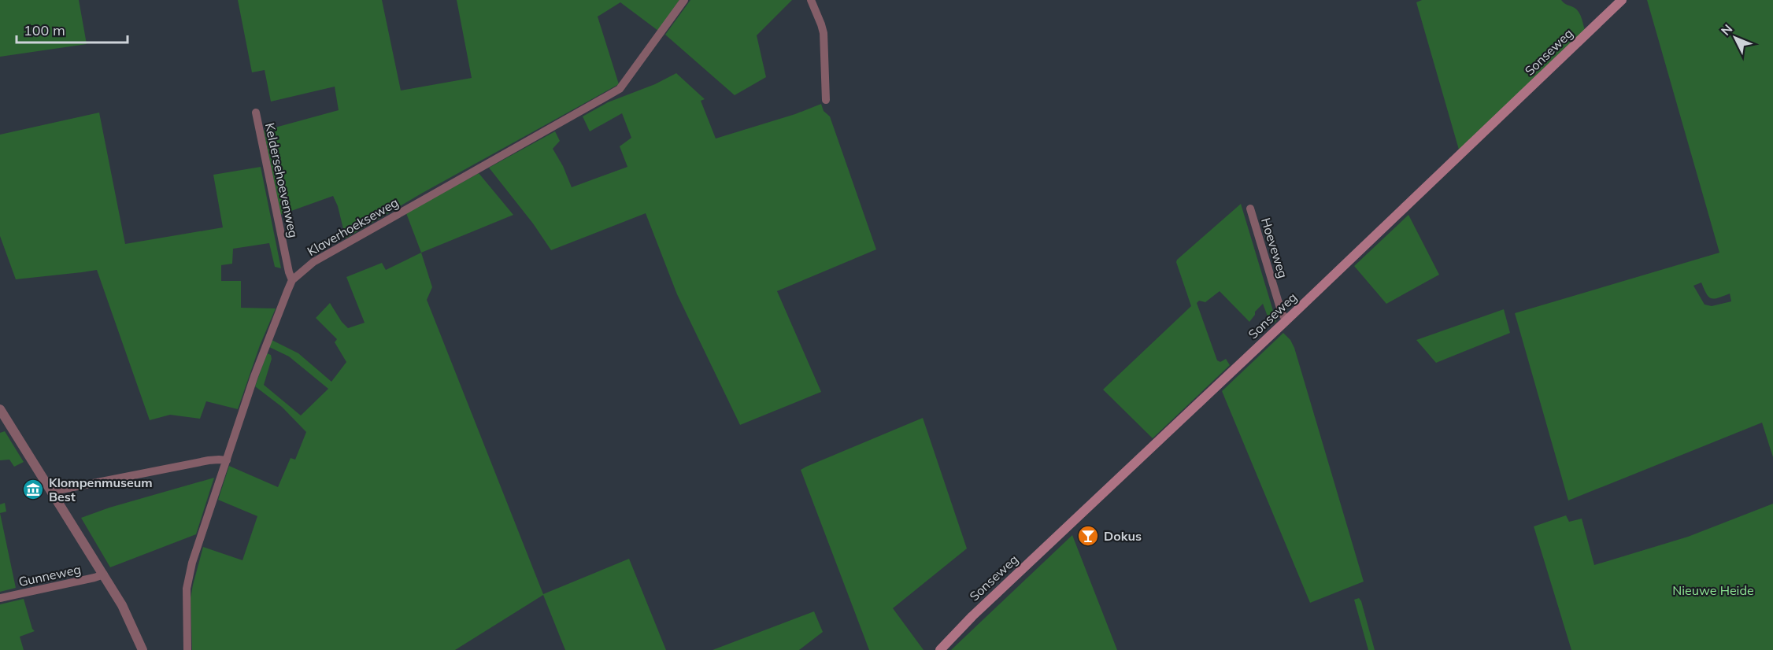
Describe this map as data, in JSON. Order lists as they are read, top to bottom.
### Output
{
  "streets": {
    "main road": ["Sonseweg"],
    "street": [
      "Keldersehoevenweg",
      "Klaverhoekseweg",
      "Hoeveweg",
      "Gunneweg"
    ]
  },
  "crossings": [
    ["Sonseweg", "Hoeveweg"],
    ["Keldersehoevenweg", "Klaverhoekseweg"]
  ],
  "parks": ["Nieuwe Heide"],
  "places": {
    "museum": ["Klompenmuseum Best"],
    "bar": ["Dokus"]
  },
  "scale_bar": "100 m",
  "north": "top left"
}
